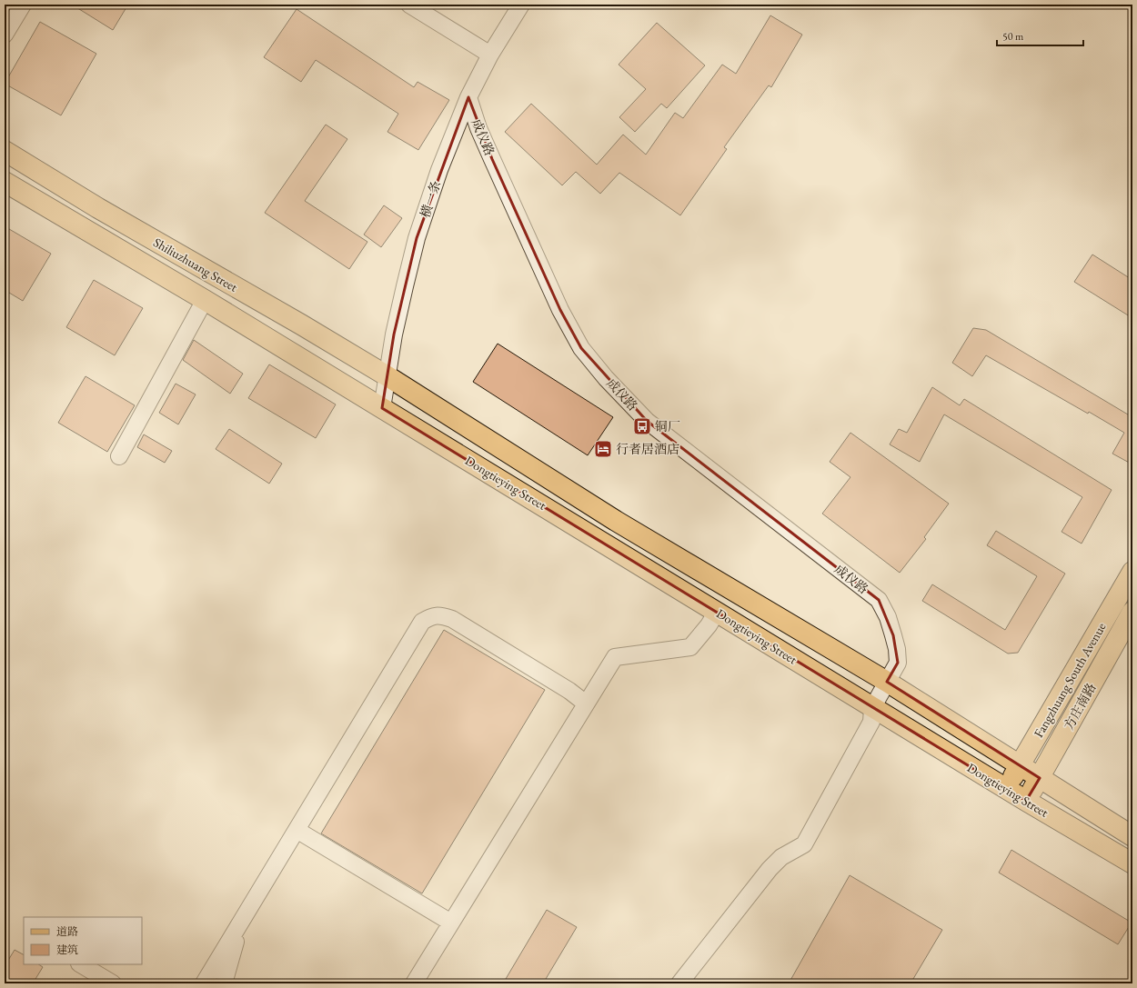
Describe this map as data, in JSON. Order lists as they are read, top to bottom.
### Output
{
  "streets": {
    "main road": [
      "Shiliuzhuang Street",
      "Dongtieying Street",
      "Fangzhuang South Avenue",
      "方庄南路"
    ],
    "street": ["成仪路", "横一条"]
  },
  "crossings": [
    ["成仪路", "横一条"],
    ["成仪路", "Dongtieying Street"],
    ["横一条", "Shiliuzhuang Street"],
    ["横一条", "Dongtieying Street"],
    ["Shiliuzhuang Street", "Dongtieying Street"],
    ["Dongtieying Street", "Fangzhuang South Avenue"],
    ["Dongtieying Street", "方庄南路"]
  ],
  "places": {
    "bus stop": ["铜厂"],
    "hotel": ["行者居酒店"]
  },
  "legend": ["道路", "建筑"],
  "scale_bar": "50 m"
}
